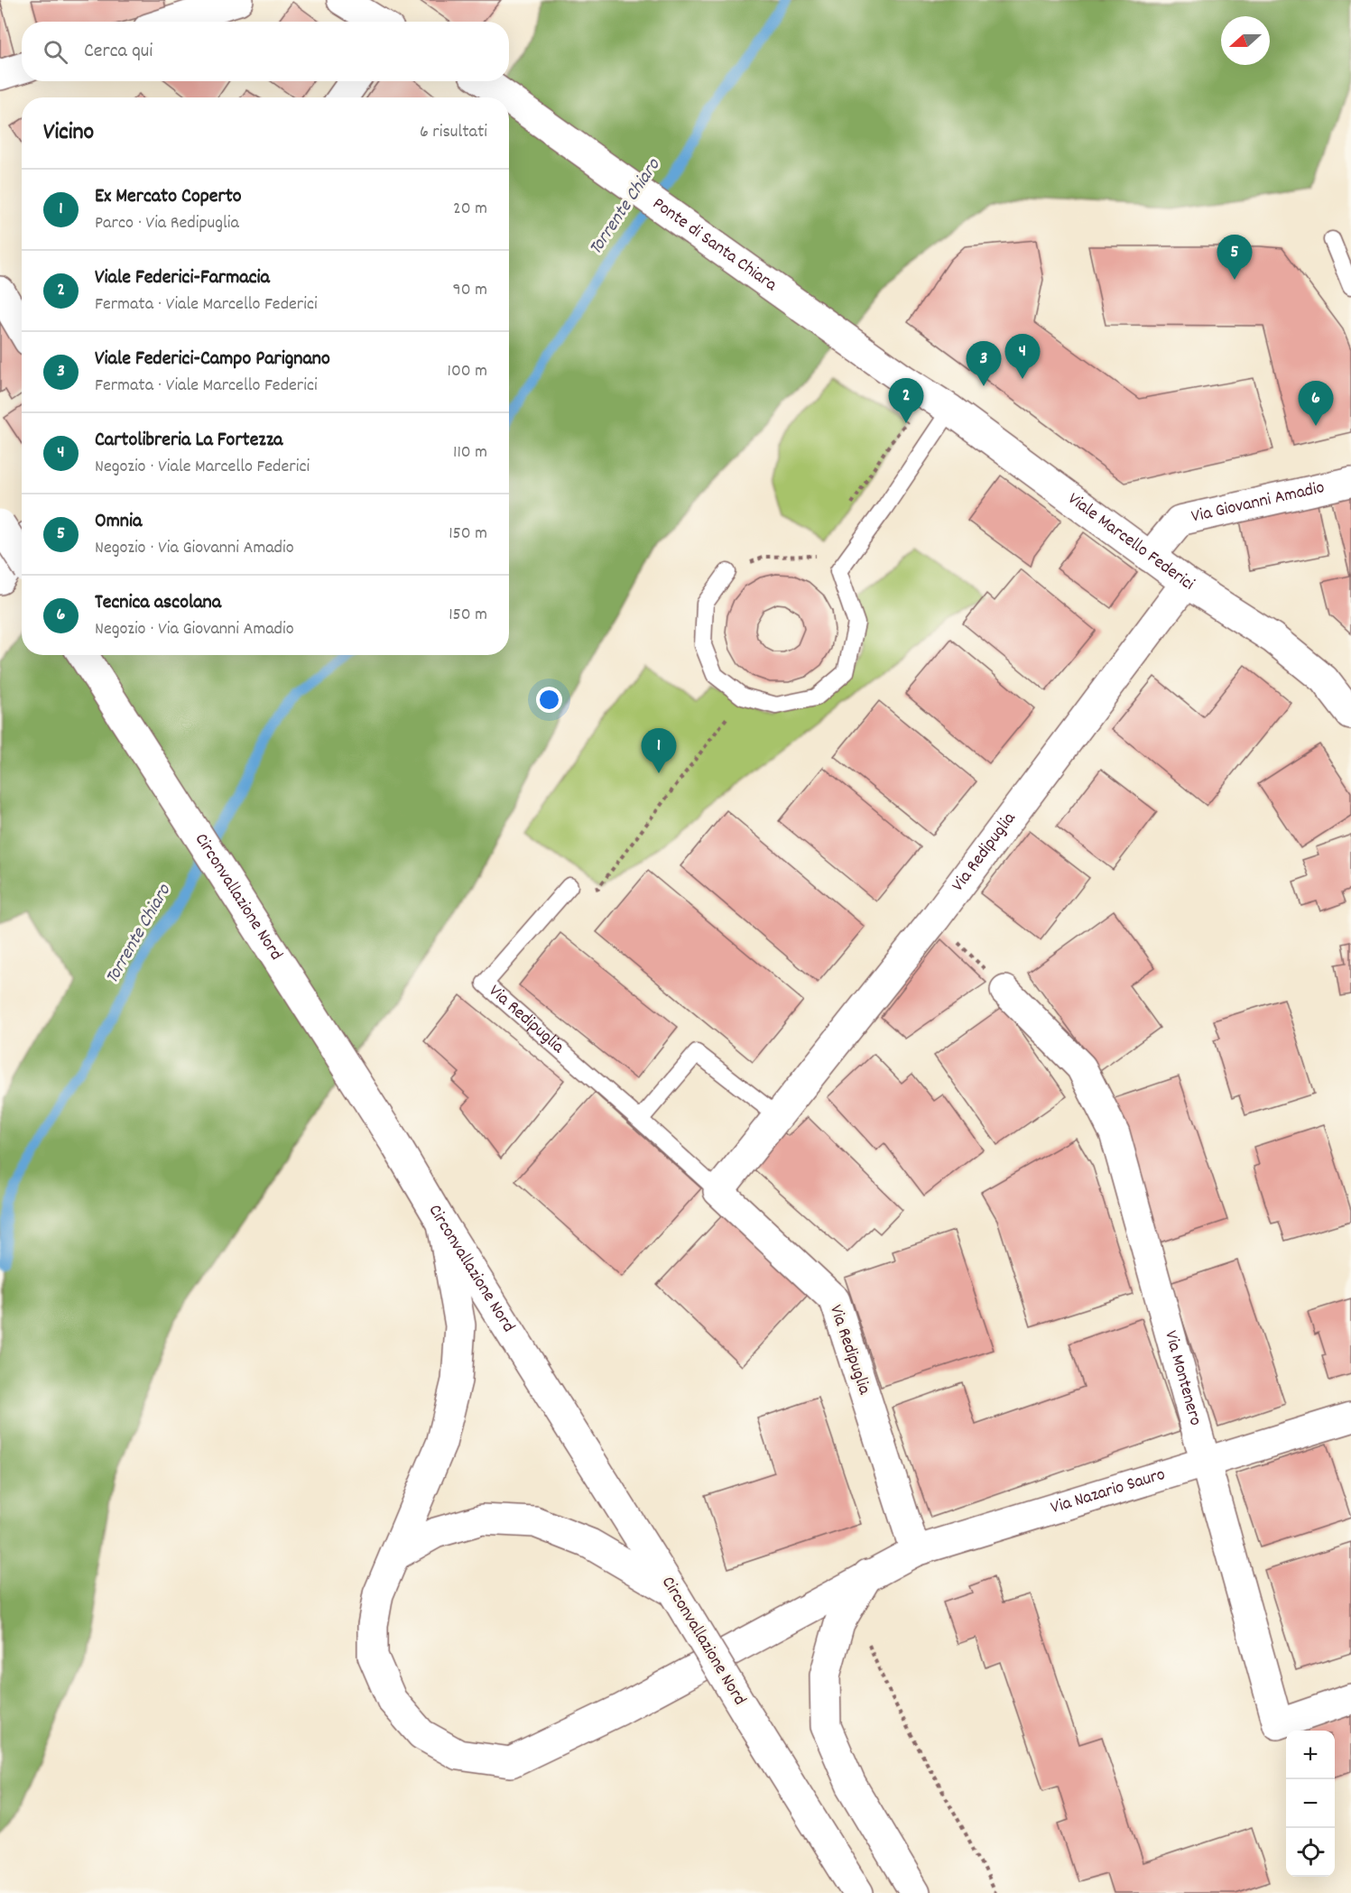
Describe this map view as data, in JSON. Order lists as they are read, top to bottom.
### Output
{
  "streets": {
    "street": [
      "Ponte di Santa Chiara",
      "Via Giovanni Amadio",
      "Viale Marcello Federici",
      "Via Redipuglia",
      "Circonvallazione Nord",
      "Via Montenero",
      "Via Nazario Sauro"
    ]
  },
  "crossings": [
    ["Ponte di Santa Chiara", "Viale Marcello Federici"],
    ["Via Giovanni Amadio", "Viale Marcello Federici"],
    ["Viale Marcello Federici", "Via Redipuglia"],
    ["Via Redipuglia", "Via Nazario Sauro"],
    ["Circonvallazione Nord", "Via Nazario Sauro"],
    ["Via Montenero", "Via Nazario Sauro"]
  ],
  "water": ["Torrente Chiaro"],
  "north": "left",
  "page": {
    "search": "Cerca qui",
    "heading": ["Vicino", "6 risultati"],
    "list": [
      {
        "mark": "1",
        "name": "Ex Mercato Coperto",
        "note": "Parco · Via Redipuglia",
        "value": "20 m"
      },
      {
        "mark": "2",
        "name": "Viale Federici-Farmacia",
        "note": "Fermata · Viale Marcello Federici",
        "value": "90 m"
      },
      {
        "mark": "3",
        "name": "Viale Federici-Campo Parignano",
        "note": "Fermata · Viale Marcello Federici",
        "value": "100 m"
      },
      {
        "mark": "4",
        "name": "Cartolibreria La Fortezza",
        "note": "Negozio · Viale Marcello Federici",
        "value": "110 m"
      },
      {
        "mark": "5",
        "name": "Omnia",
        "note": "Negozio · Via Giovanni Amadio",
        "value": "150 m"
      },
      {
        "mark": "6",
        "name": "Tecnica ascolana",
        "note": "Negozio · Via Giovanni Amadio",
        "value": "150 m"
      }
    ],
    "pins": [
      "5",
      "4",
      "3",
      "2",
      "6",
      "1"
    ],
    "map_buttons": ["+", "−"]
  }
}
